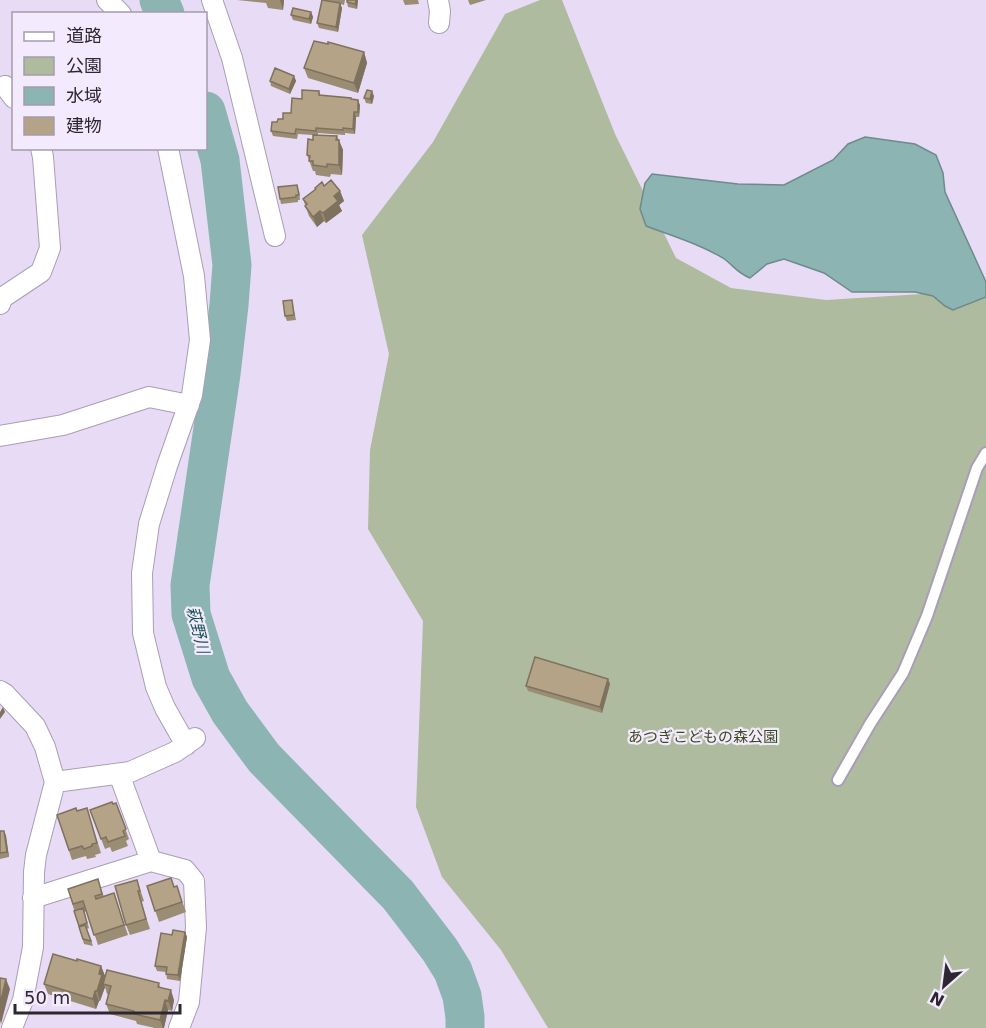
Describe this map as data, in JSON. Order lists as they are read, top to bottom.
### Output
{
  "water": ["萩野川"],
  "parks": ["あつぎこどもの森公園"],
  "legend": [
    "道路",
    "公園",
    "水域",
    "建物"
  ],
  "scale_bar": "50 m",
  "north": "bottom left"
}
